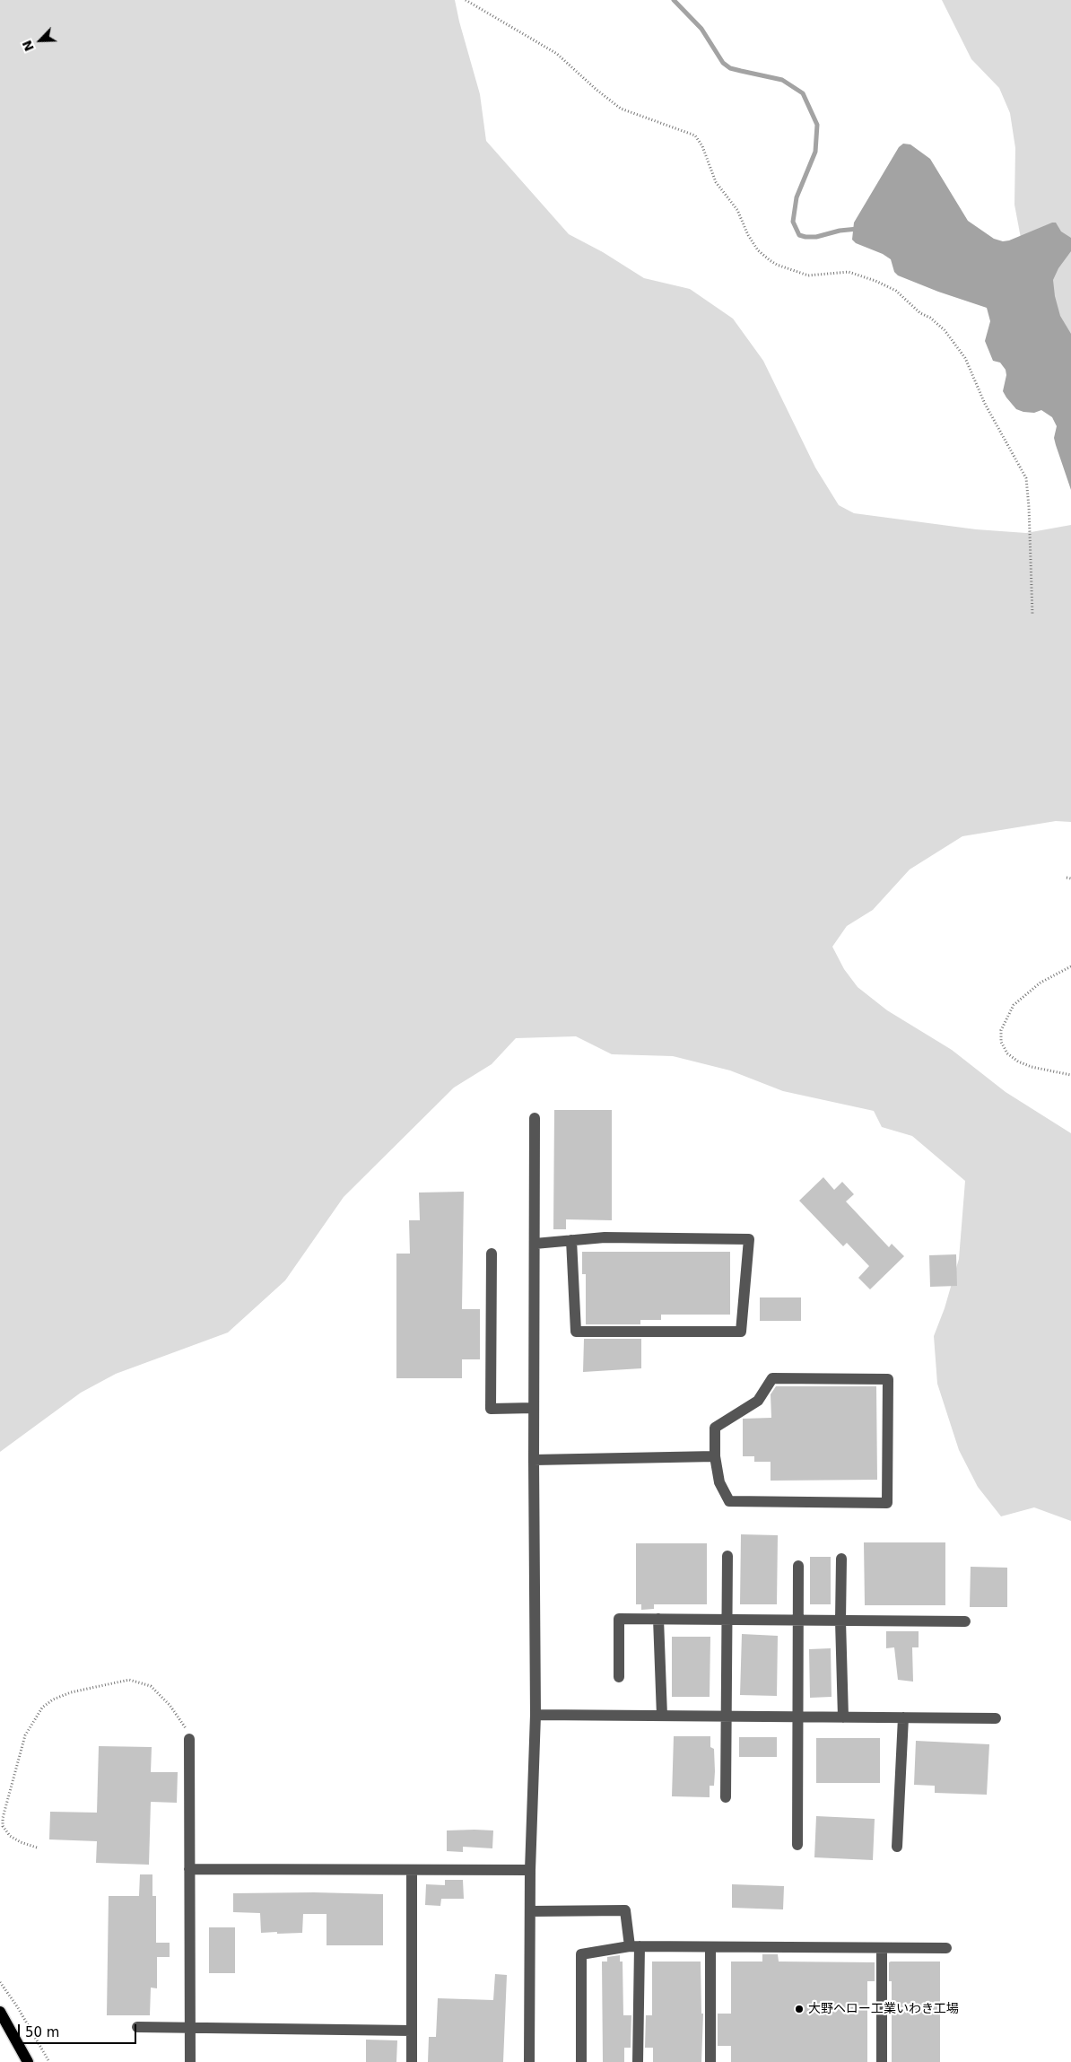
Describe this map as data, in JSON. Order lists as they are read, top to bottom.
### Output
{
  "places": ["大野ヘロー工業いわき工場"],
  "scale_bar": "50 m",
  "north": "bottom left"
}
